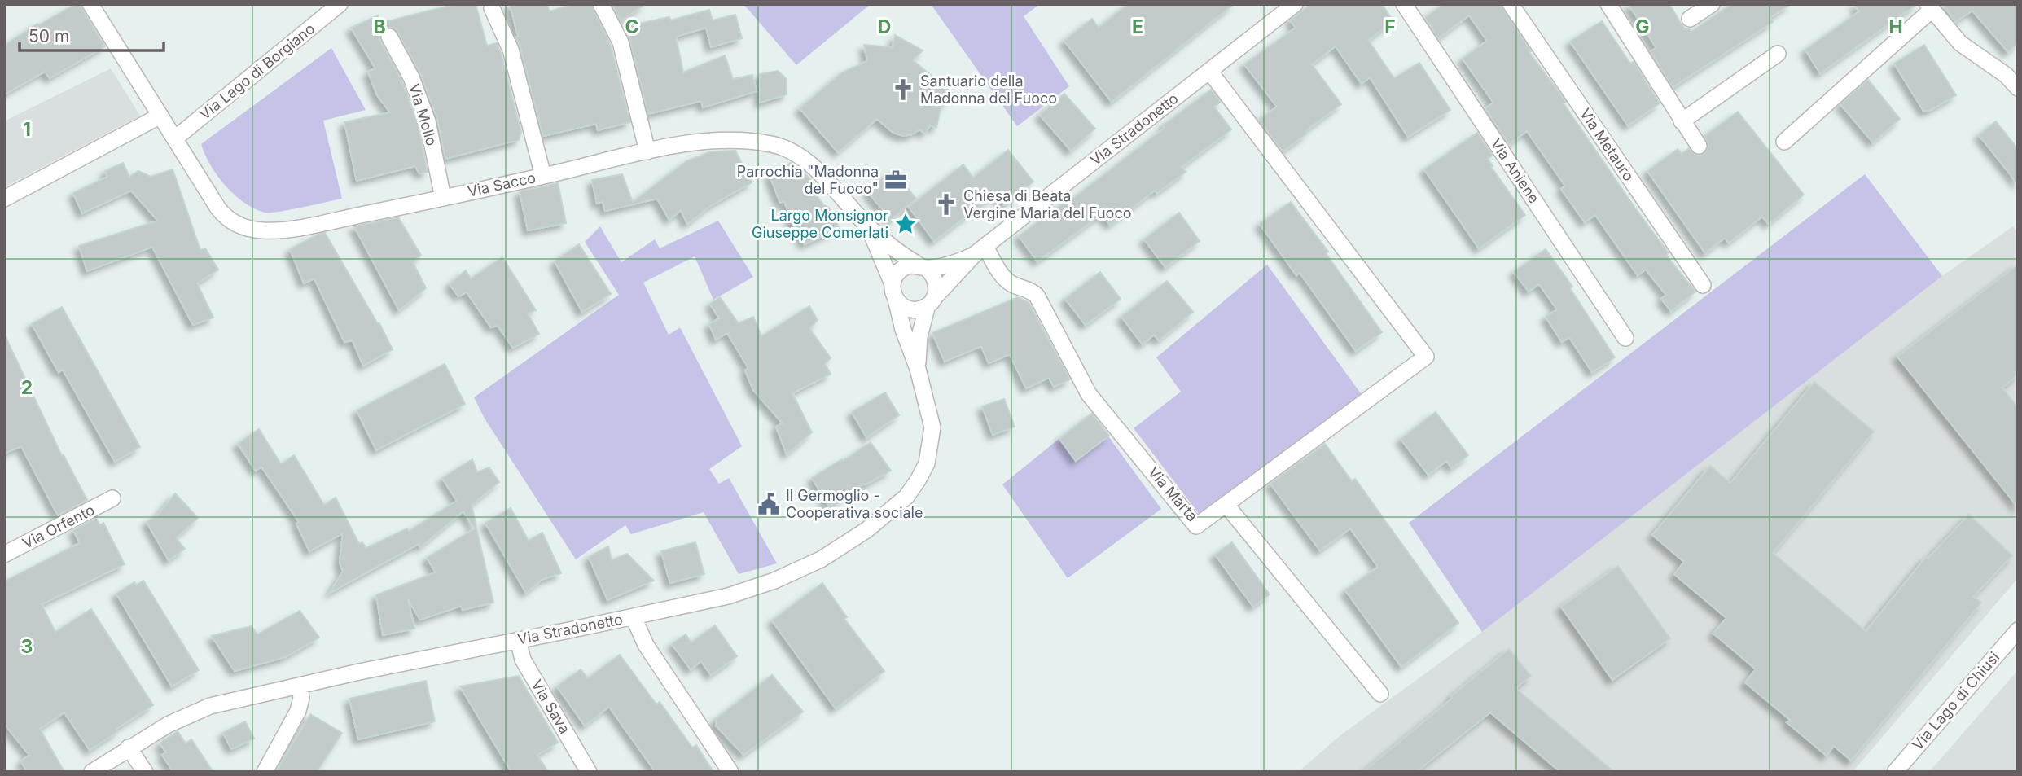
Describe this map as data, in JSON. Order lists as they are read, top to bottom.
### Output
{
  "streets": {
    "street": [
      "Via Lago di Borgiano",
      "Via Mollo",
      "Via Stradonetto",
      "Via Metauro",
      "Via Aniene",
      "Via Sacco",
      "Via Marta",
      "Via Orfento",
      "Via Lago di Chiusi",
      "Via Sava"
    ]
  },
  "crossings": [
    ["Via Lago di Borgiano", "Via Sacco"],
    ["Via Mollo", "Via Sacco"],
    ["Via Stradonetto", "Via Sacco"],
    ["Via Stradonetto", "Via Marta"],
    ["Via Stradonetto", "Via Sava"]
  ],
  "places": {
    "church": ["Santuario della Madonna del Fuoco", "Chiesa di Beata Vergine Maria del Fuoco"],
    "office": ["Parrochia \"Madonna del Fuoco\""],
    "place": ["Largo Monsignor Giuseppe Comerlati"],
    "public building": ["Il Germoglio - Cooperativa sociale"]
  },
  "scale_bar": "50 m",
  "grid": {
    "columns": [
      "B",
      "C",
      "D",
      "E",
      "F",
      "G",
      "H"
    ],
    "rows": ["1", "2", "3"]
  }
}
